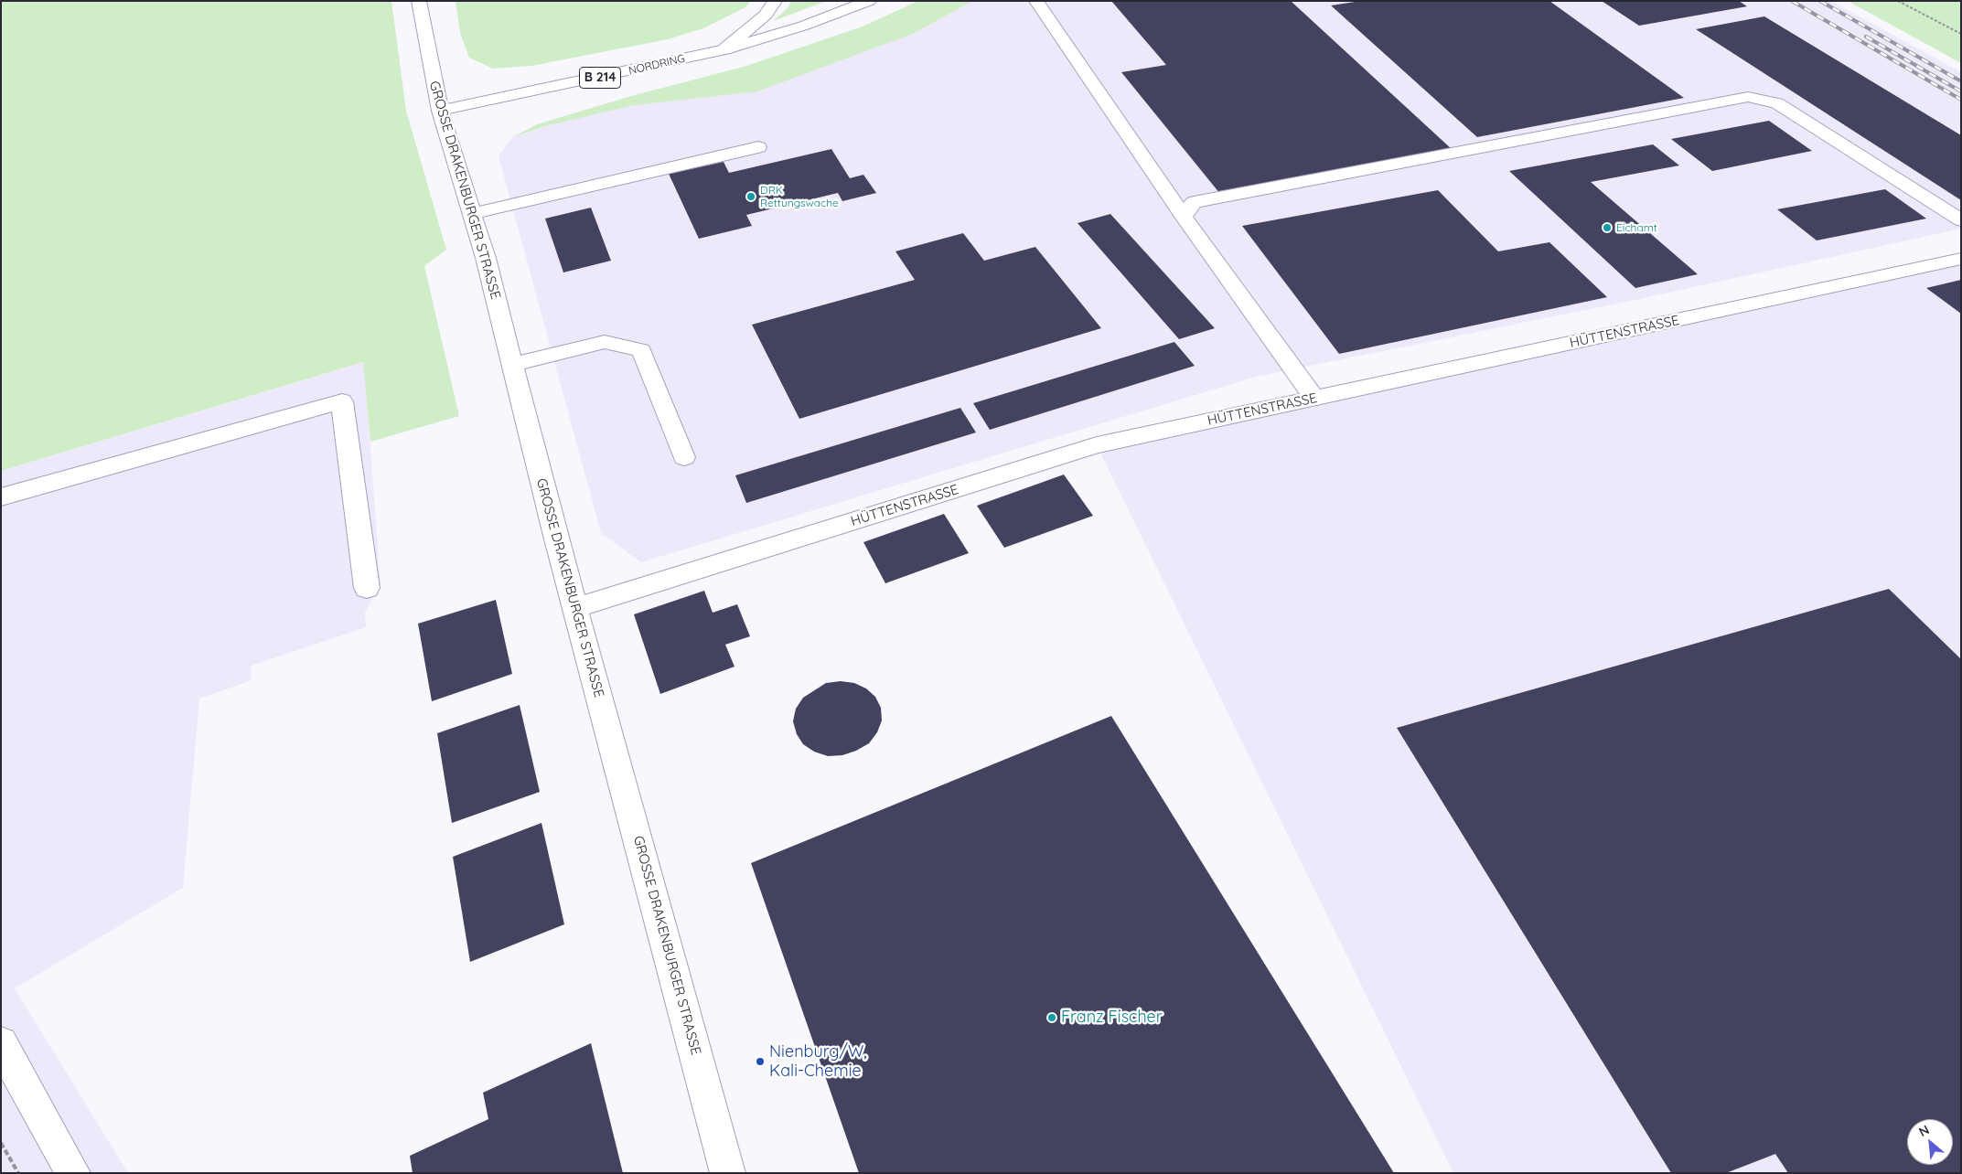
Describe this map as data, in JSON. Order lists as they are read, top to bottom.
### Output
{
  "streets": {
    "main road": [
      "NORDRING",
      "B 214",
      "GROSSE DRAKENBURGER STRASSE",
      "HÜTTENSTRASSE"
    ]
  },
  "crossings": [
    ["NORDRING", "B 214"],
    ["NORDRING", "GROSSE DRAKENBURGER STRASSE"],
    ["GROSSE DRAKENBURGER STRASSE", "HÜTTENSTRASSE"]
  ],
  "places": [
    "DRK Rettungswache",
    "Eichamt",
    "Franz Fischer",
    "Nienburg/W, Kali-Chemie"
  ],
  "north": "top left"
}
